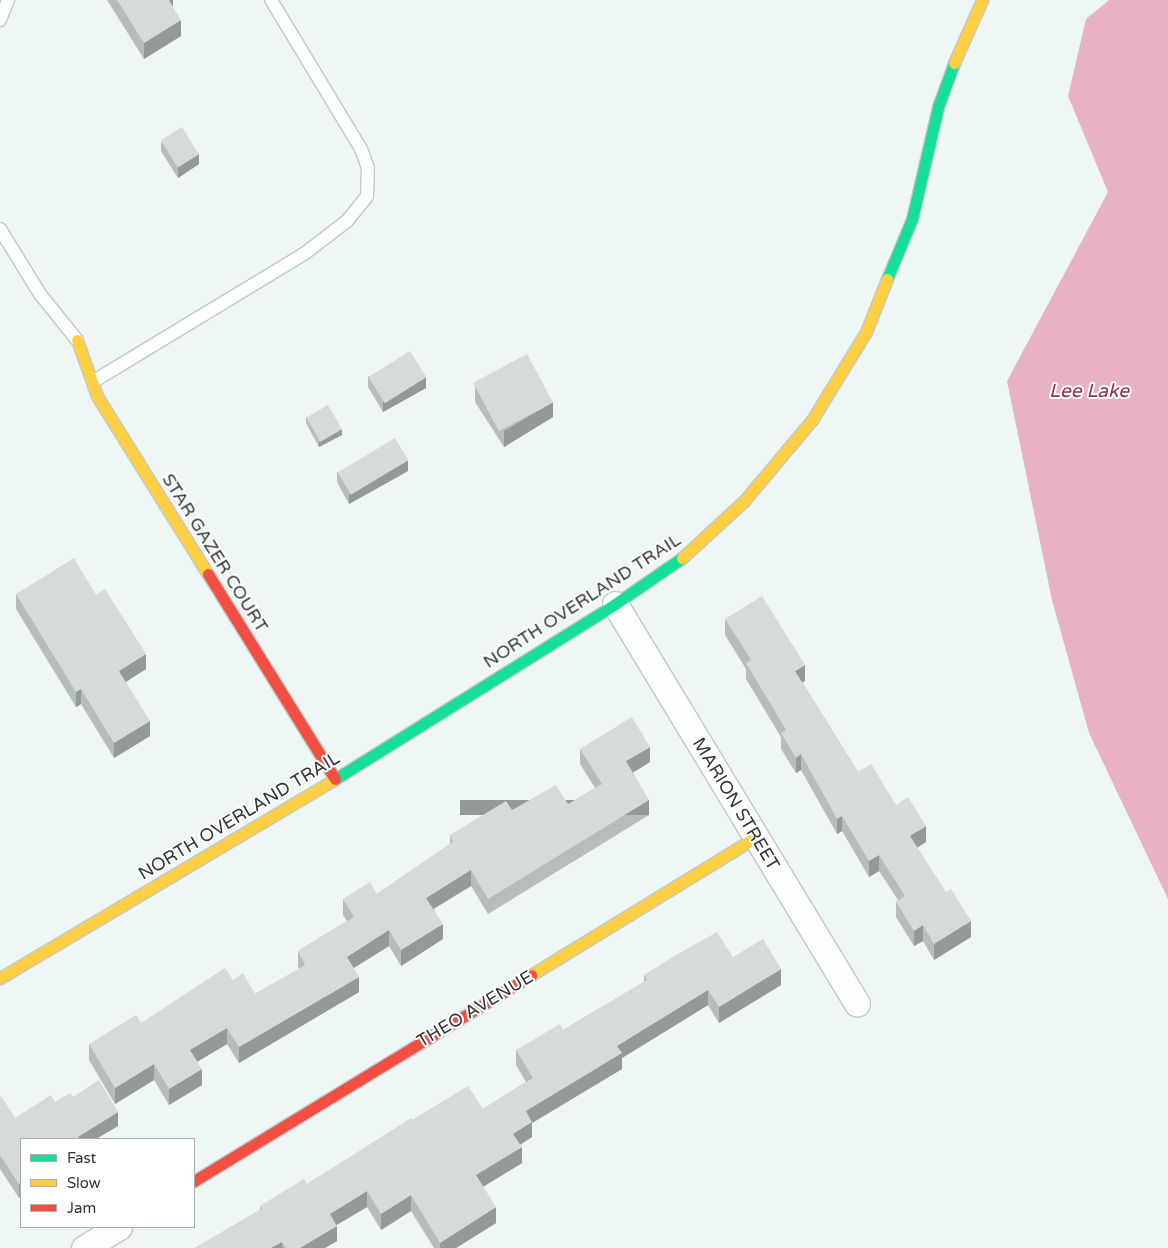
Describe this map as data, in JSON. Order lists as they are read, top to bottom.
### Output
{
  "streets": {
    "main road": ["STAR GAZER COURT", "NORTH OVERLAND TRAIL", "THEO AVENUE"],
    "street": ["MARION STREET"]
  },
  "crossings": [
    ["STAR GAZER COURT", "NORTH OVERLAND TRAIL"],
    ["NORTH OVERLAND TRAIL", "MARION STREET"],
    ["MARION STREET", "THEO AVENUE"]
  ],
  "water": ["Lee Lake"],
  "legend": ["Fast", "Slow", "Jam"]
}
